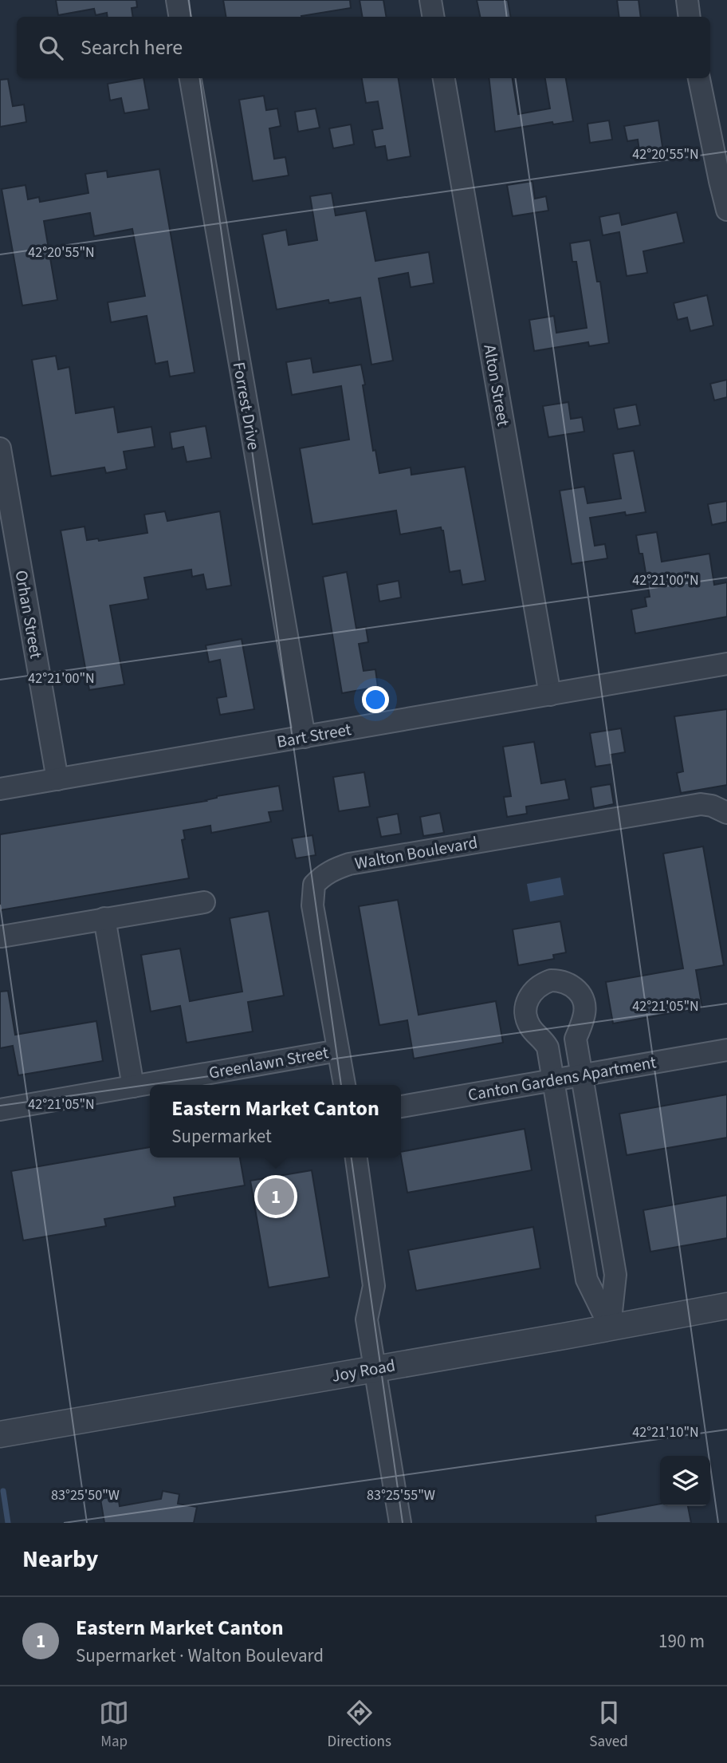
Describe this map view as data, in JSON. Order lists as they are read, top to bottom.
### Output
{
  "streets": {
    "street": [
      "Alton Street",
      "Forrest Drive",
      "Orhan Street",
      "Bart Street",
      "Walton Boulevard",
      "Greenlawn Street",
      "Canton Gardens Apartment",
      "Joy Road"
    ]
  },
  "crossings": [
    ["Alton Street", "Bart Street"],
    ["Forrest Drive", "Bart Street"],
    ["Orhan Street", "Bart Street"],
    ["Walton Boulevard", "Greenlawn Street"]
  ],
  "page": {
    "search": "Search here",
    "popup": ["Eastern Market Canton", "Supermarket"],
    "pins": "1",
    "heading": "Nearby",
    "list": [
      {
        "mark": "1",
        "name": "Eastern Market Canton",
        "note": "Supermarket · Walton Boulevard",
        "value": "190 m"
      }
    ],
    "nav": ["Map", "Directions", "Saved"]
  },
  "coordinates": [
    "42°20'55\"N",
    "42°21'00\"N",
    "42°21'05\"N",
    "42°21'10\"N",
    "83°25'50\"W",
    "83°25'55\"W"
  ]
}
